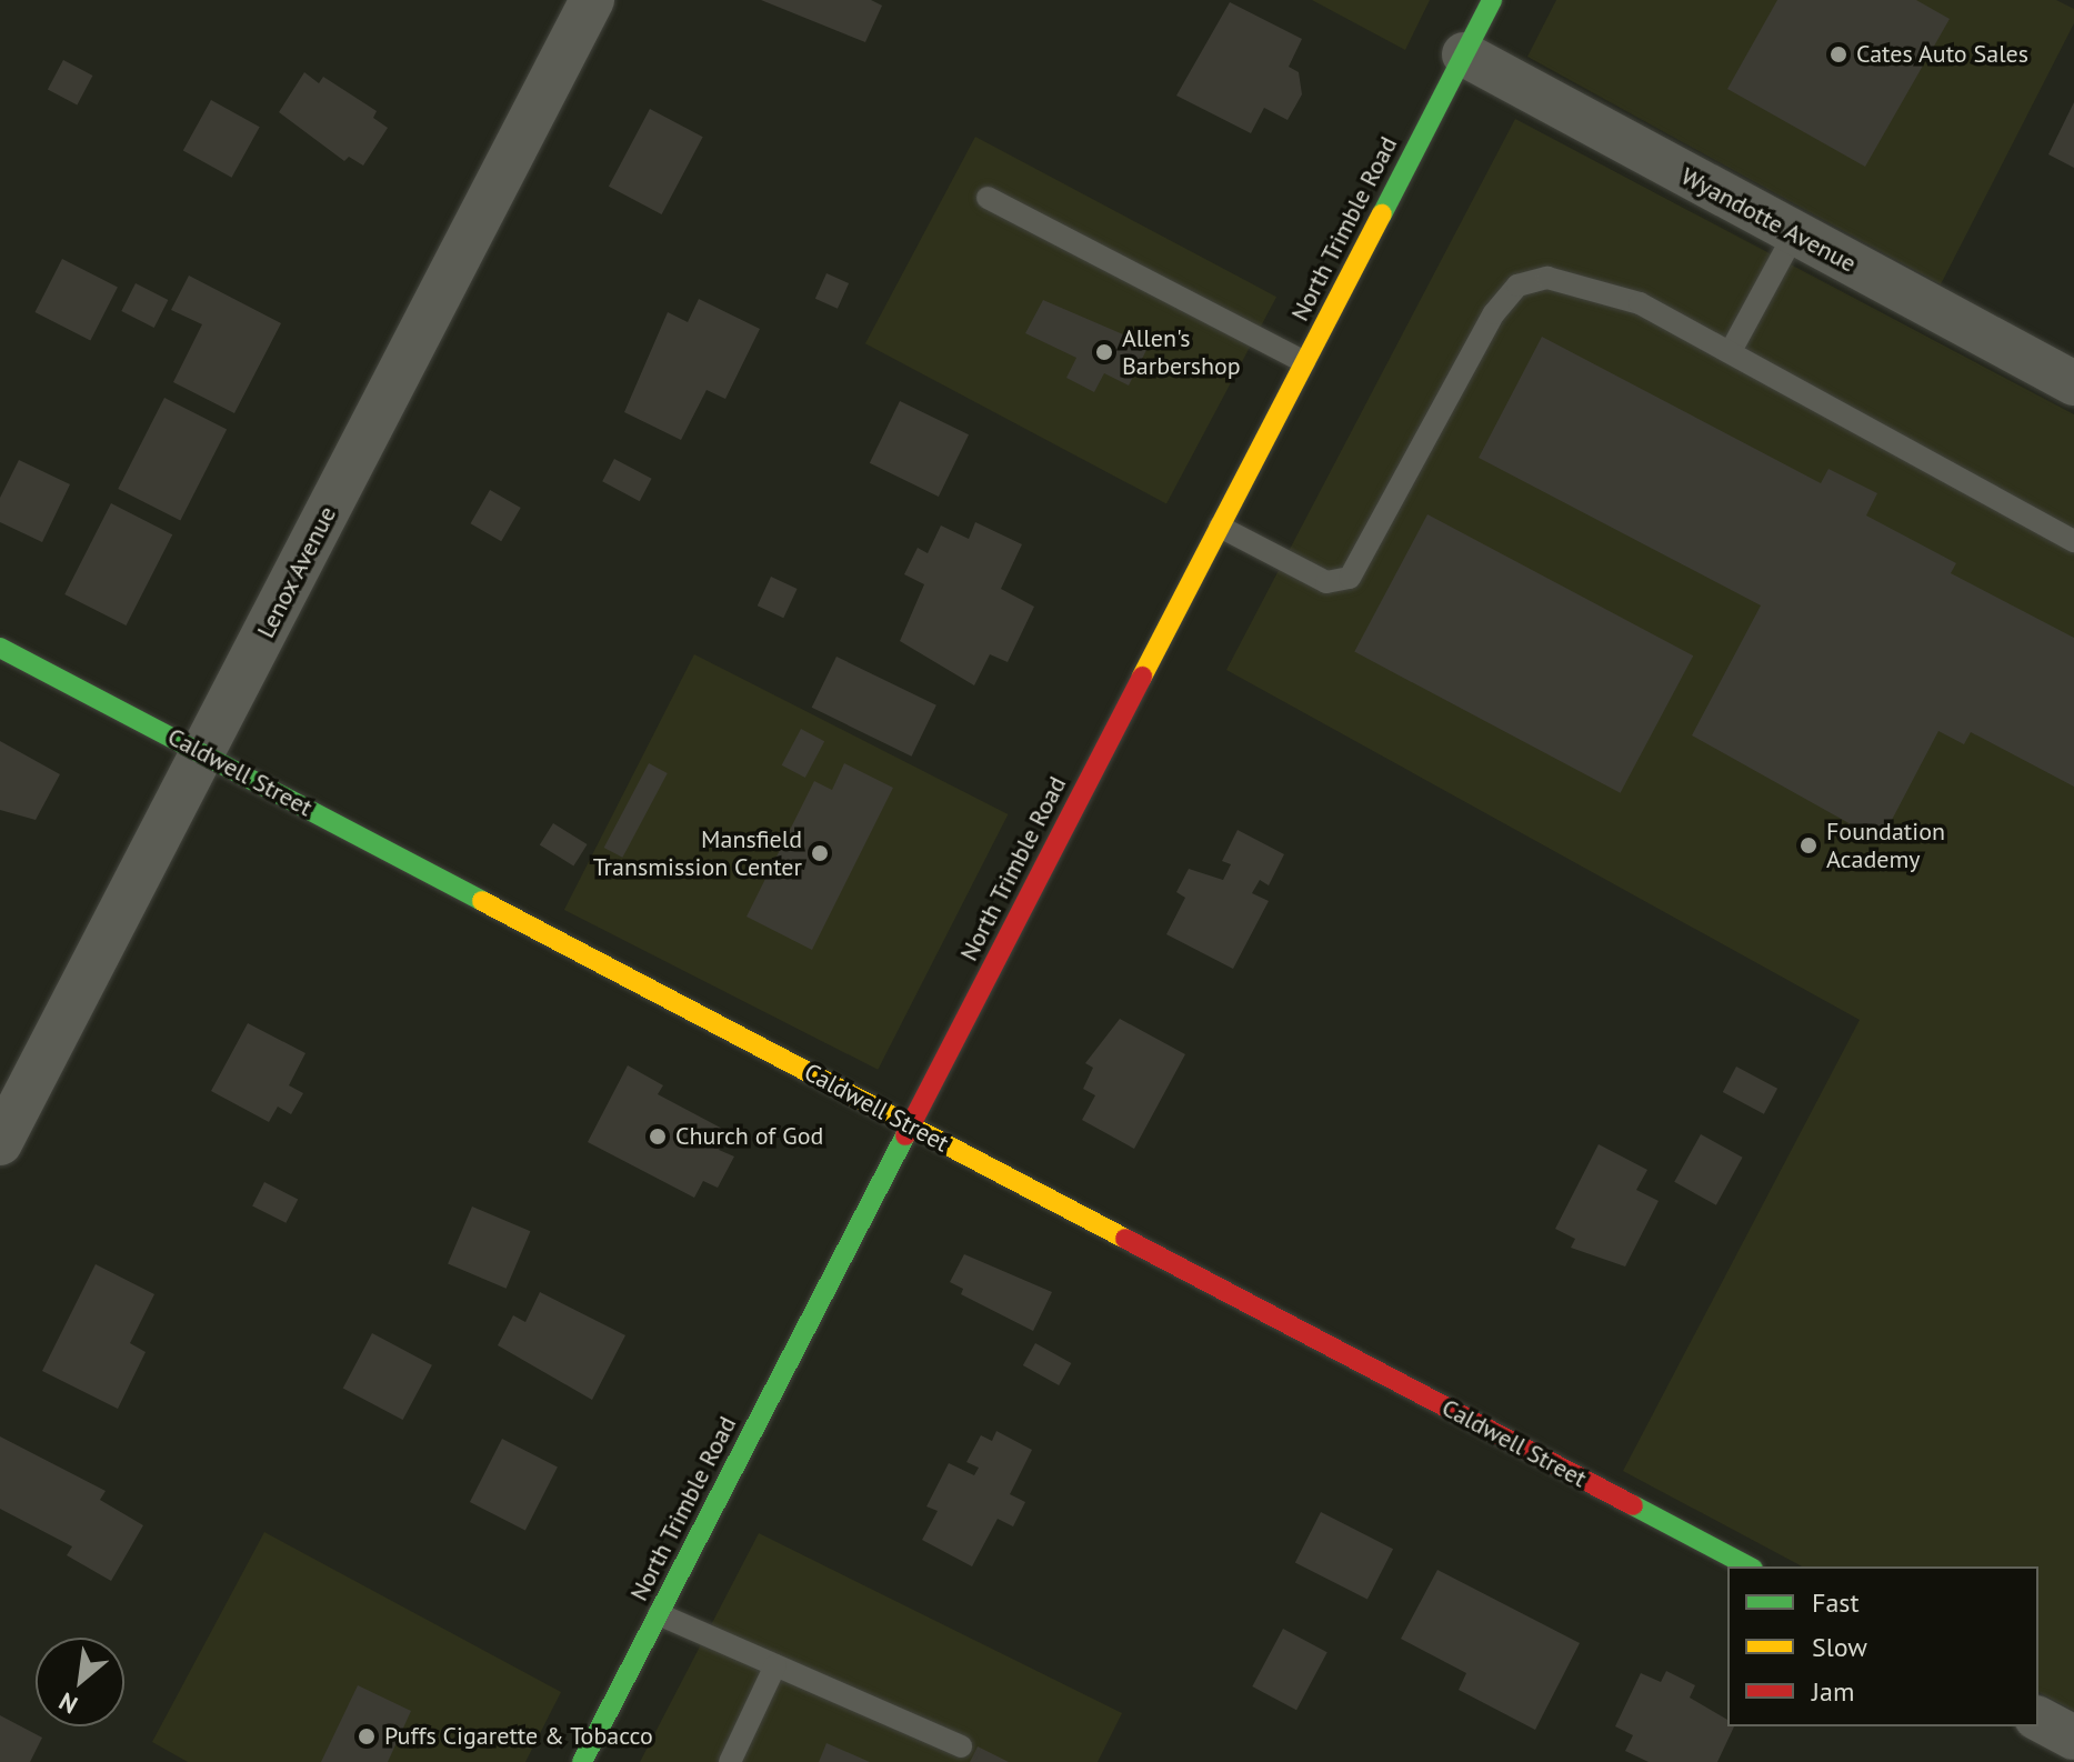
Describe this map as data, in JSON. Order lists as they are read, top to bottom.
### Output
{
  "streets": {
    "main road": ["North Trimble Road", "Caldwell Street"],
    "street": ["Wyandotte Avenue", "Lenox Avenue"]
  },
  "crossings": [
    ["Wyandotte Avenue", "North Trimble Road"],
    ["North Trimble Road", "Caldwell Street"],
    ["Lenox Avenue", "Caldwell Street"]
  ],
  "places": [
    "Cates Auto Sales",
    "Allen's Barbershop",
    "Foundation Academy",
    "Mansfield Transmission Center",
    "Church of God",
    "Puffs Cigarette & Tobacco"
  ],
  "legend": ["Fast", "Slow", "Jam"],
  "north": "bottom left"
}
